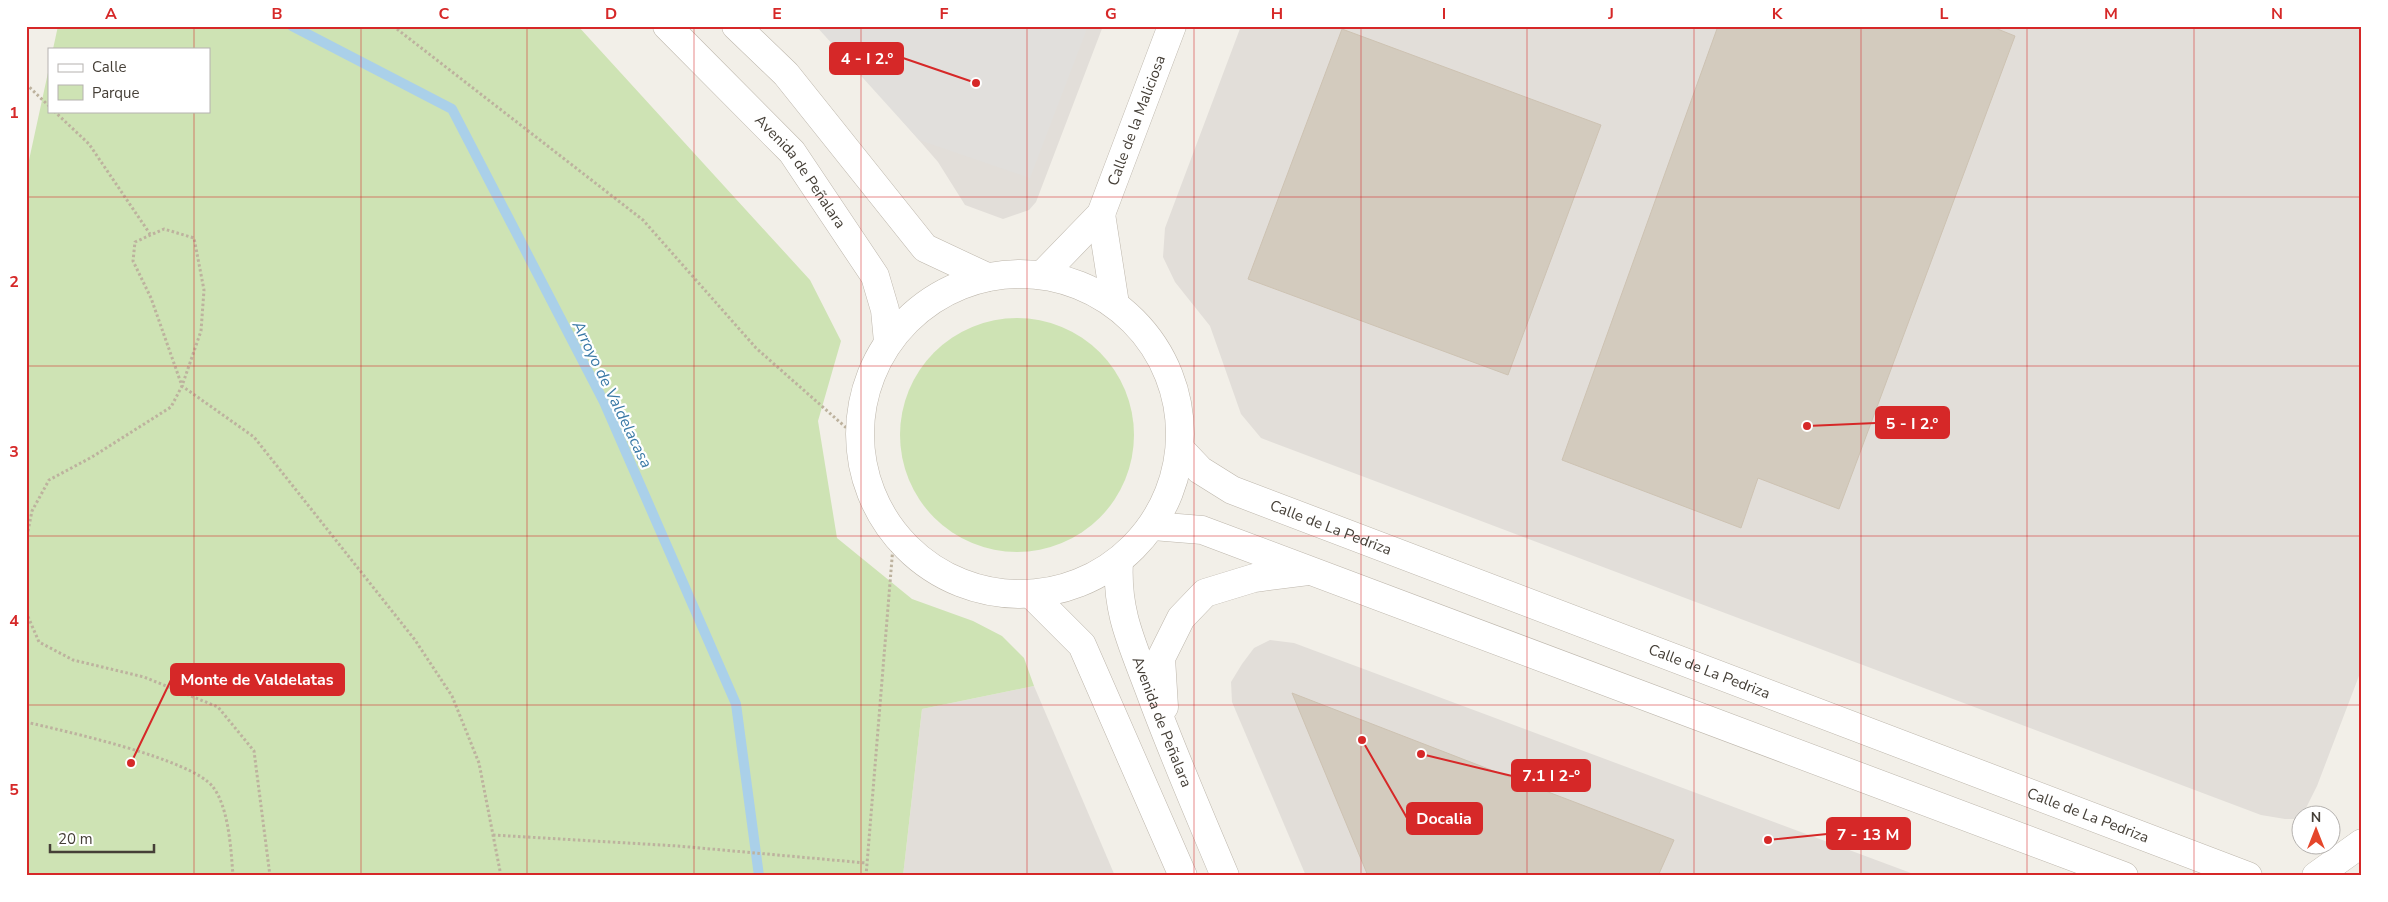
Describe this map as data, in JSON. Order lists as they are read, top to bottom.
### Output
{
  "streets": {
    "street": ["Calle de la Maliciosa", "Avenida de Peñalara", "Calle de La Pedriza"]
  },
  "water": ["Arroyo de Valdelacasa"],
  "places": [
    "4 - I 2.º",
    "5 - I 2.º",
    "Docalia",
    "7.1 I 2-º",
    "Monte de Valdelatas",
    "7 - 13 M"
  ],
  "legend": ["Calle", "Parque"],
  "scale_bar": "20 m",
  "north": "top",
  "grid": {
    "columns": [
      "A",
      "B",
      "C",
      "D",
      "E",
      "F",
      "G",
      "H",
      "I",
      "J",
      "K",
      "L",
      "M",
      "N"
    ],
    "rows": [
      "1",
      "2",
      "3",
      "4",
      "5"
    ]
  }
}
